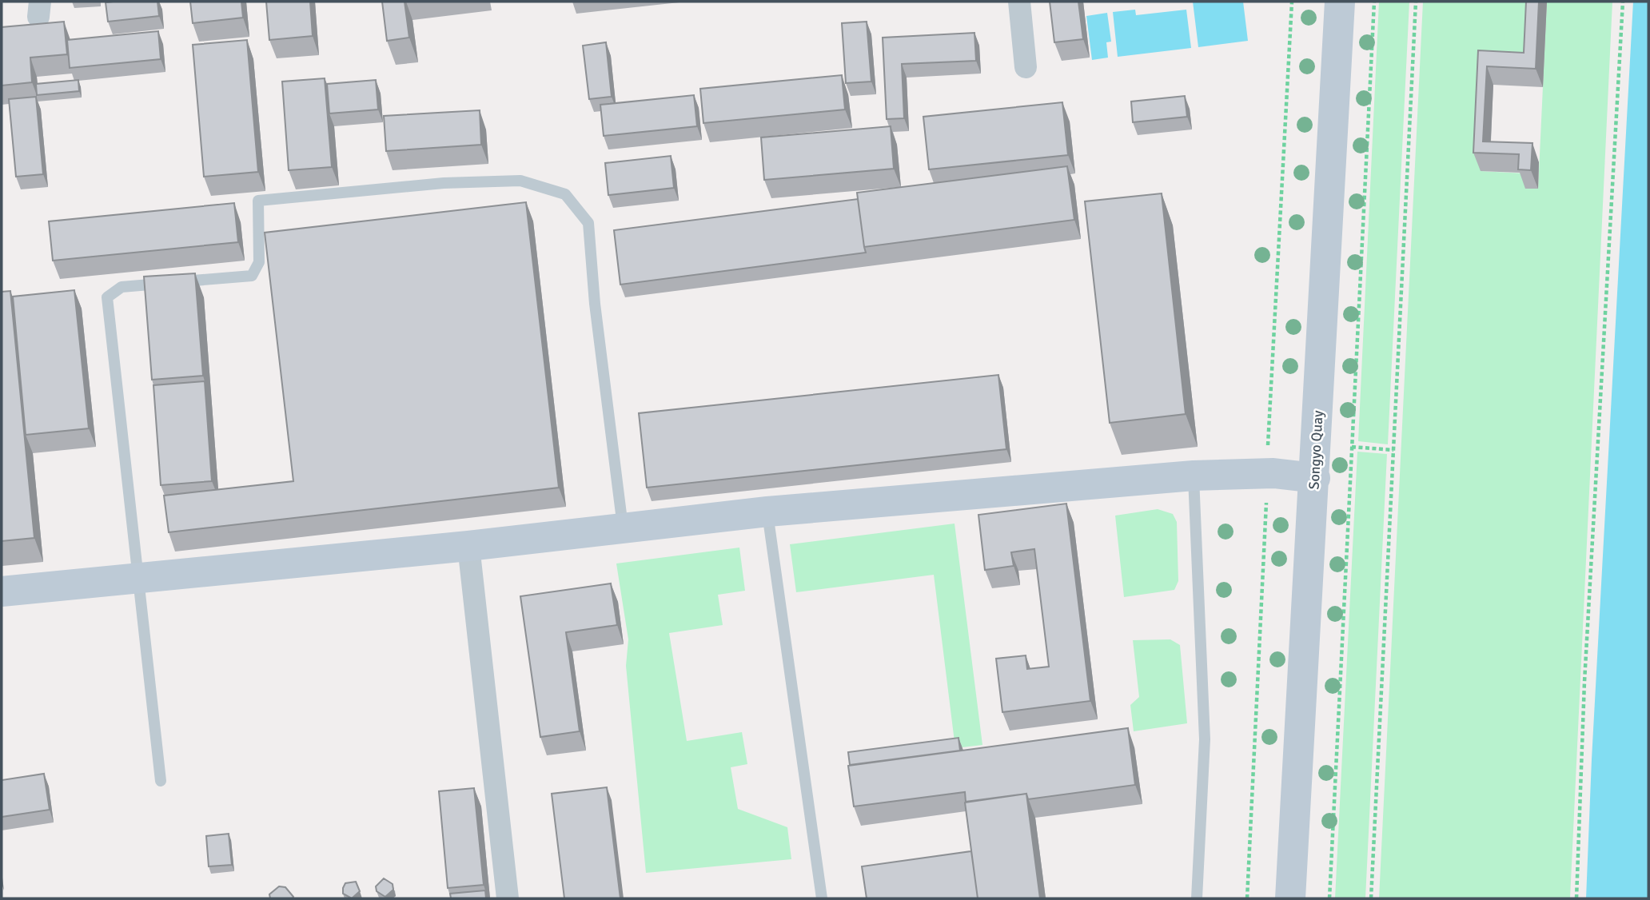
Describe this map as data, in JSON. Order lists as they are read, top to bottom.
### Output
{
  "streets": {
    "street": ["Songyo Quay"]
  }
}
